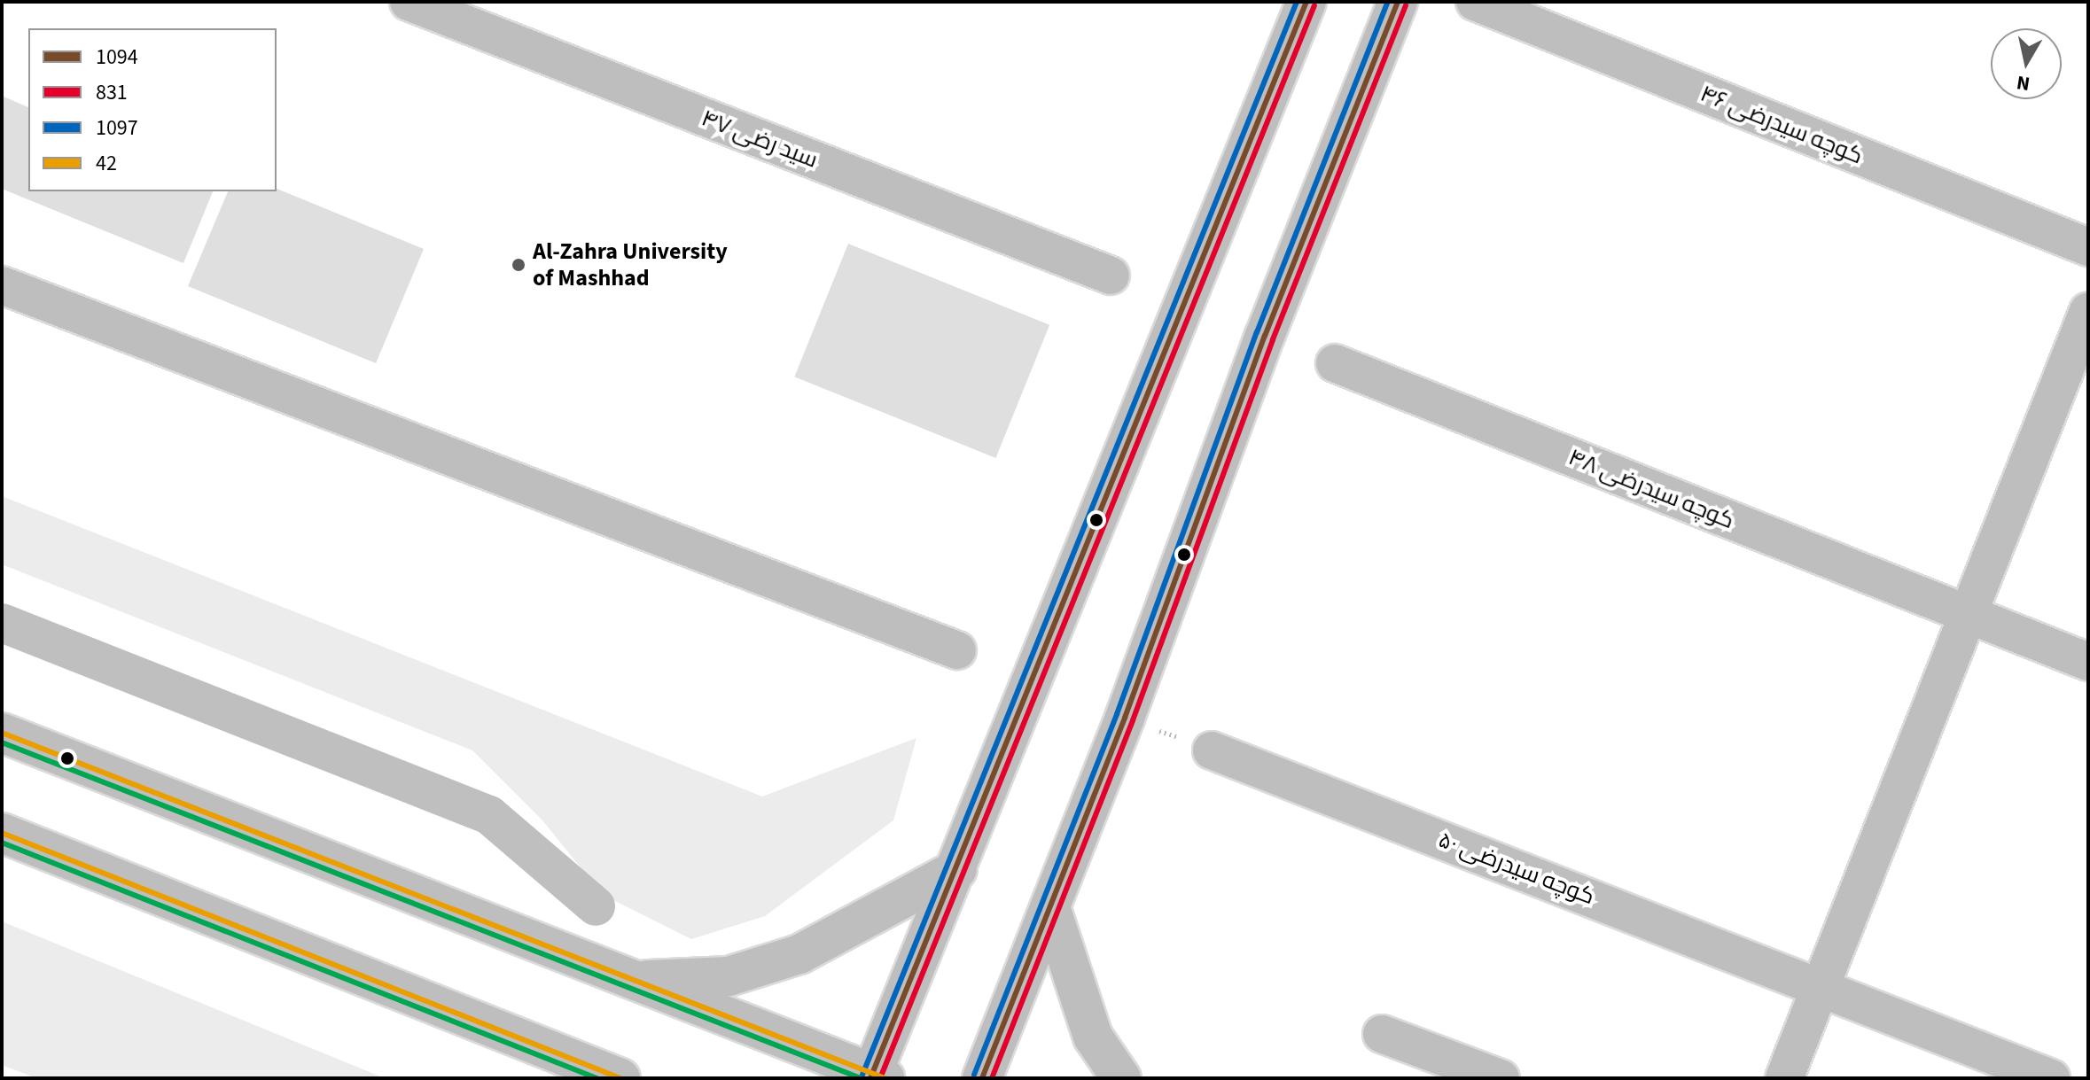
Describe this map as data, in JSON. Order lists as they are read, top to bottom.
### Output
{
  "streets": {
    "street": [
      "کوچه سیدرضی ۴۶",
      "سید رضی ۴۷",
      "کوچه سیدرضی ۴۸",
      "کوچه سیدرضی ۵۰"
    ]
  },
  "places": ["Al-Zahra University of Mashhad"],
  "lines": [
    "transit line 1094",
    "transit line 1097",
    "transit line 831",
    "transit line 42"
  ],
  "legend": [
    "1094",
    "831",
    "1097",
    "42"
  ],
  "north": "bottom"
}
